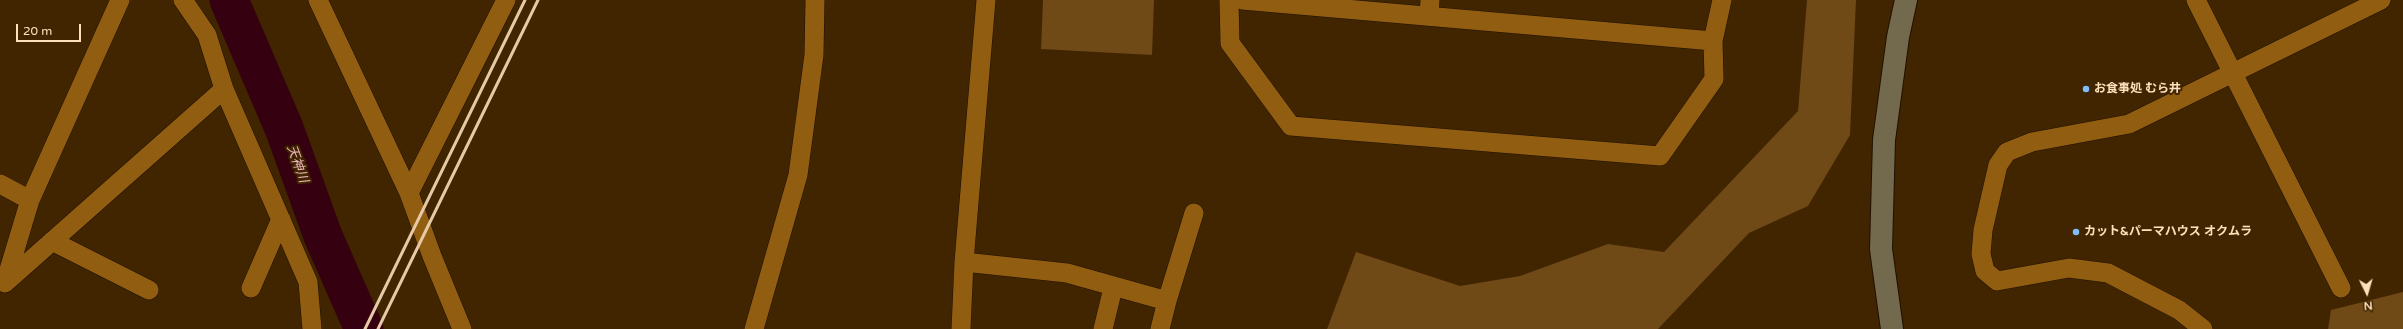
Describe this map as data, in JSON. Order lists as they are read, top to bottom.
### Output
{
  "water": ["天神川"],
  "places": ["お食事処 むら井", "カット&パーマハウス オクムラ"],
  "scale_bar": "20 m",
  "north": "bottom"
}
